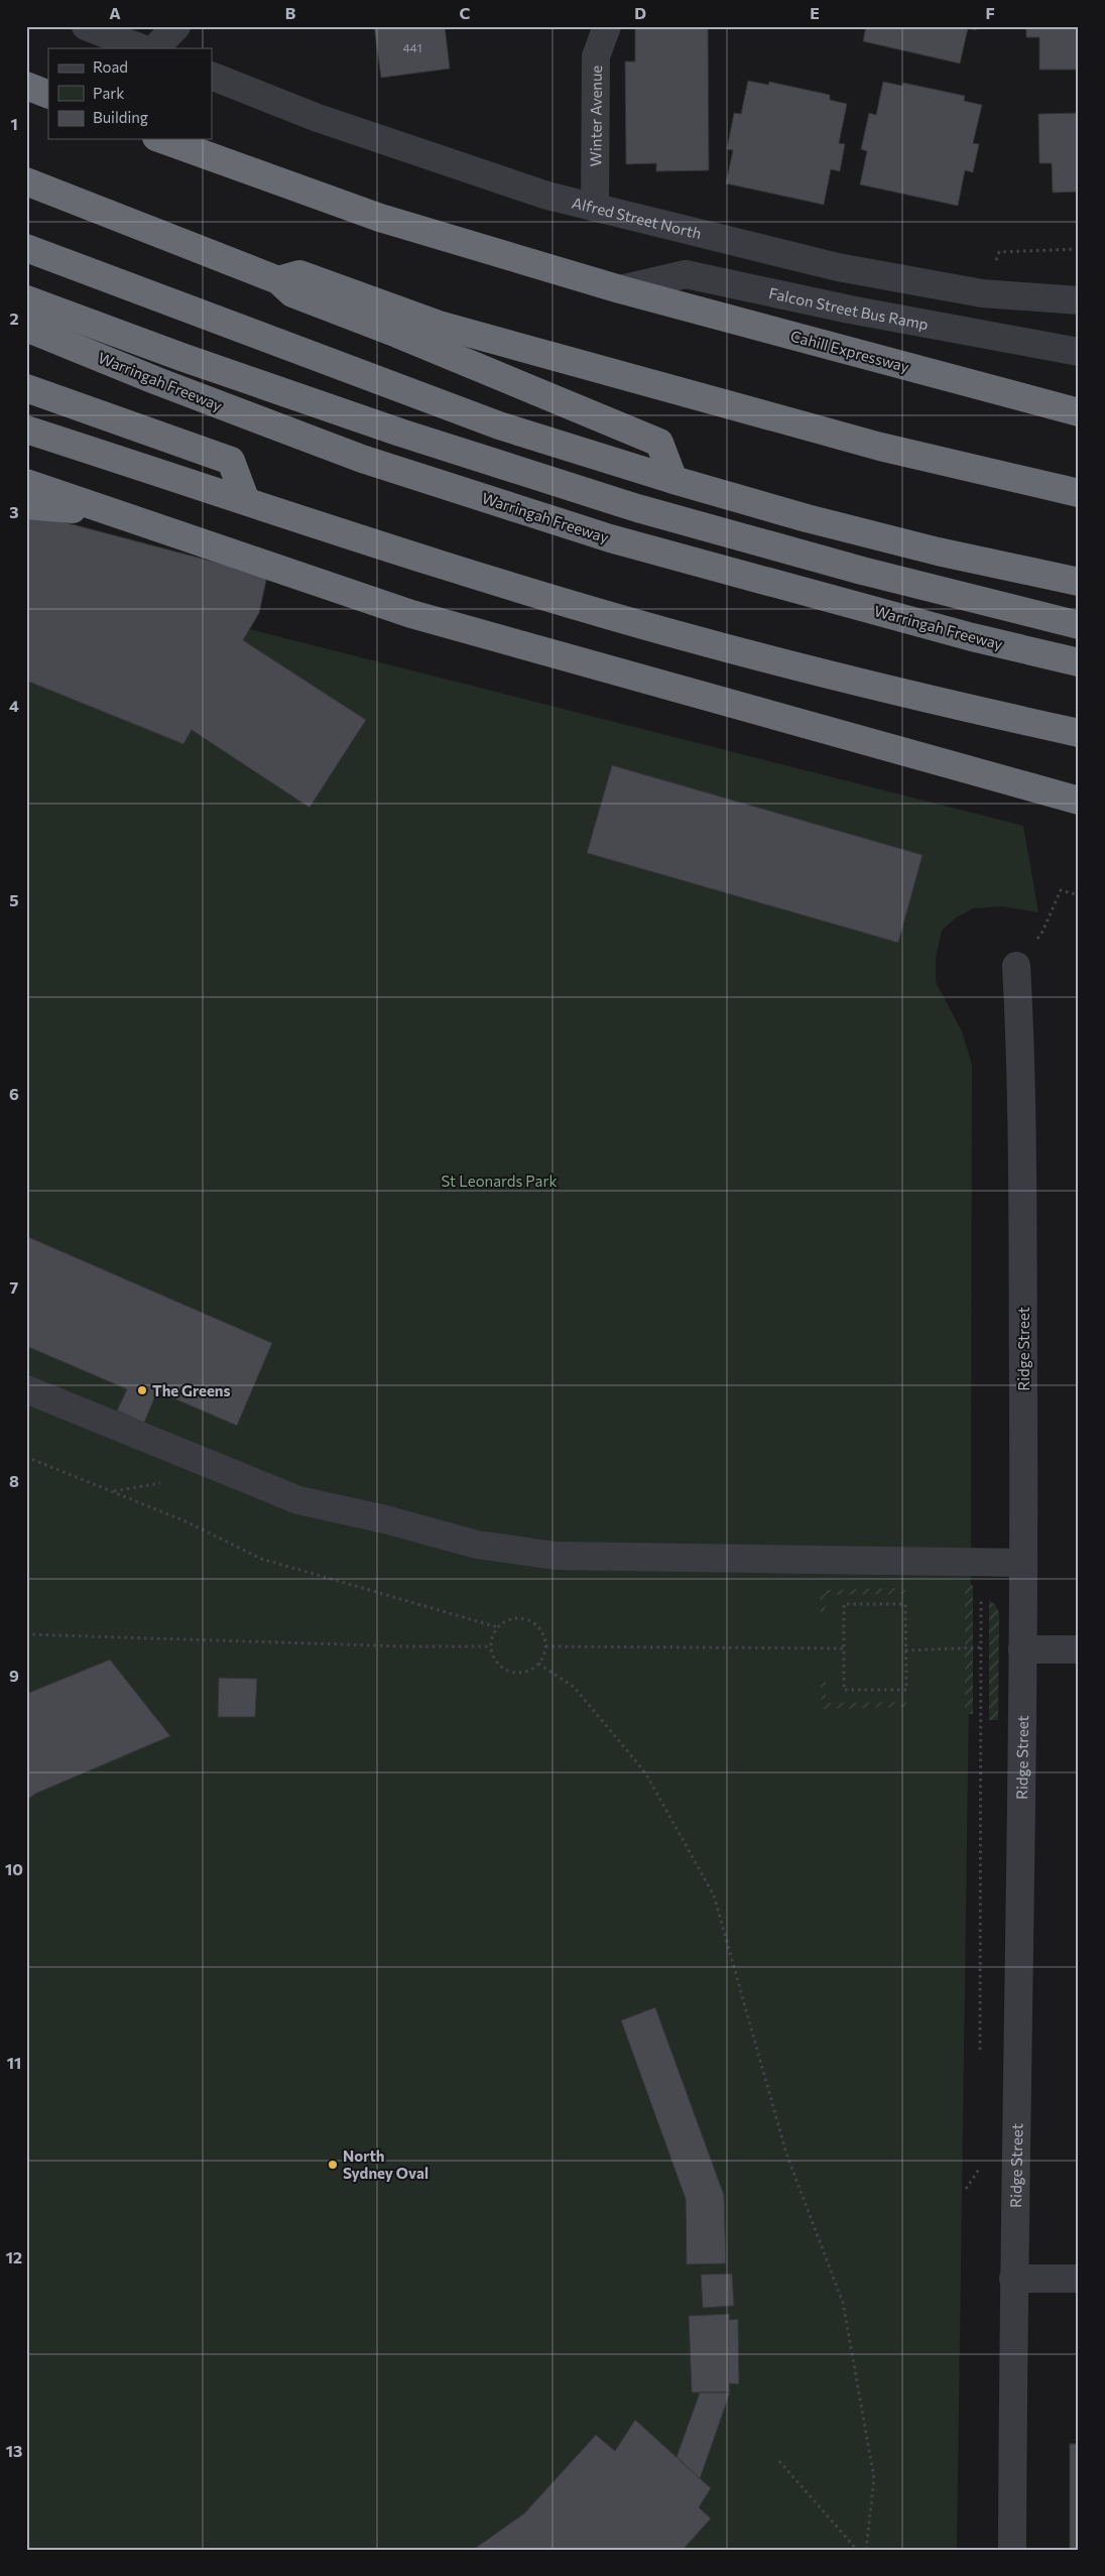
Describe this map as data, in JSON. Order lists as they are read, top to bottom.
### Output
{
  "streets": {
    "highway": ["Cahill Expressway", "Warringah Freeway"],
    "street": [
      "Winter Avenue",
      "Alfred Street North",
      "Falcon Street Bus Ramp",
      "Ridge Street"
    ]
  },
  "crossings": [
    ["Winter Avenue", "Alfred Street North"],
    ["Falcon Street Bus Ramp", "Cahill Expressway"]
  ],
  "parks": ["St Leonards Park"],
  "places": ["The Greens", "North Sydney Oval"],
  "house_numbers": ["441"],
  "legend": ["Road", "Park", "Building"],
  "grid": {
    "columns": [
      "A",
      "B",
      "C",
      "D",
      "E",
      "F"
    ],
    "rows": [
      "1",
      "2",
      "3",
      "4",
      "5",
      "6",
      "7",
      "8",
      "9",
      "10",
      "11",
      "12",
      "13"
    ]
  }
}
